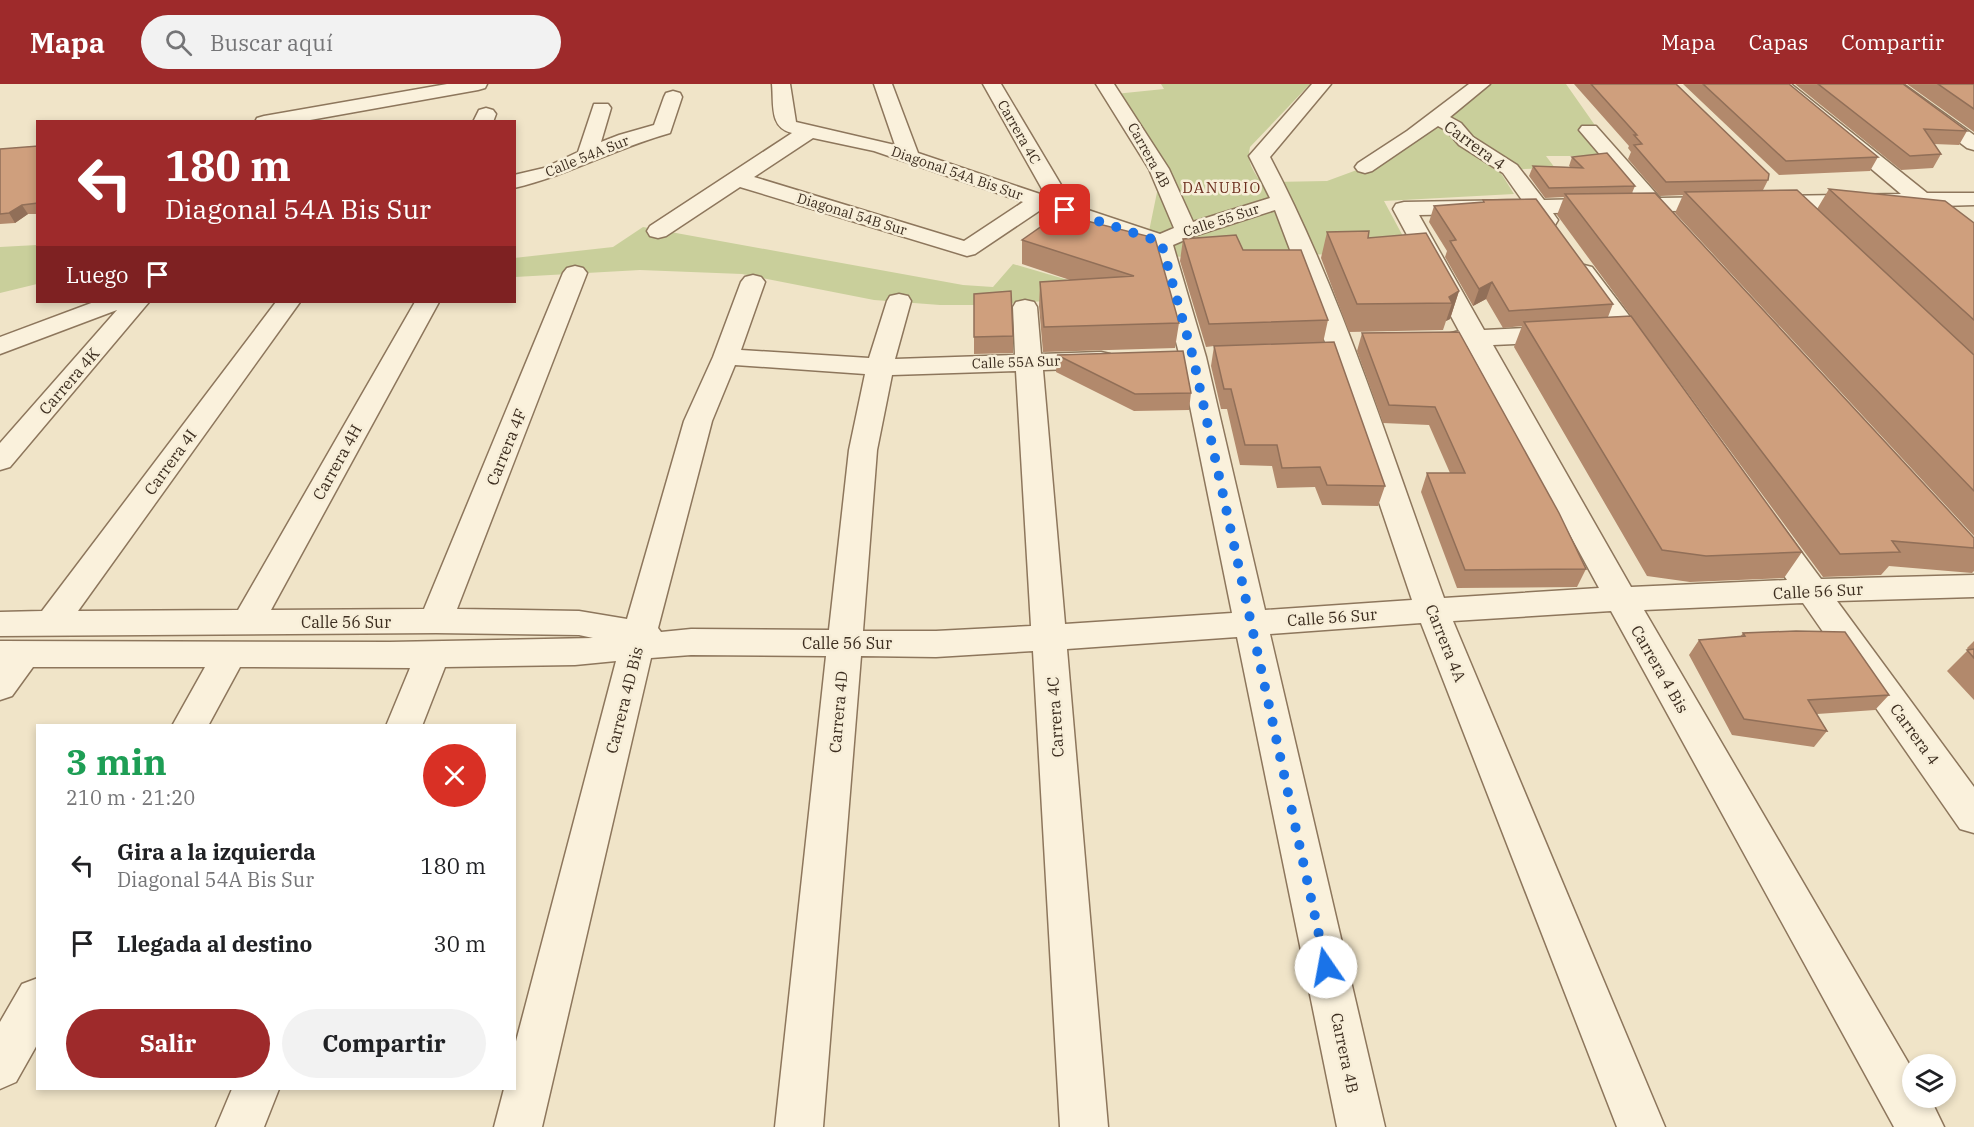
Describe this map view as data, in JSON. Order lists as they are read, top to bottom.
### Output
{
  "streets": {
    "street": [
      "Carrera 4C",
      "Carrera 4",
      "Carrera 4B",
      "Calle 54A Sur",
      "Diagonal 54A Bis Sur",
      "Diagonal 54B Sur",
      "Calle 55 Sur",
      "Calle 55A Sur",
      "Carrera 4K",
      "Carrera 4F",
      "Carrera 4I",
      "Carrera 4H",
      "Calle 56 Sur",
      "Carrera 4A",
      "Carrera 4 Bis",
      "Carrera 4D Bis",
      "Carrera 4D"
    ]
  },
  "crossings": [
    ["Carrera 4C", "Diagonal 54A Bis Sur"],
    ["Carrera 4C", "Calle 55A Sur"],
    ["Carrera 4C", "Calle 56 Sur"],
    ["Carrera 4", "Calle 56 Sur"],
    ["Carrera 4", "Carrera 4 Bis"],
    ["Carrera 4B", "Diagonal 54A Bis Sur"],
    ["Carrera 4B", "Calle 55 Sur"],
    ["Carrera 4B", "Calle 56 Sur"],
    ["Diagonal 54A Bis Sur", "Diagonal 54B Sur"],
    ["Diagonal 54A Bis Sur", "Calle 55 Sur"],
    ["Calle 55 Sur", "Carrera 4A"],
    ["Calle 55A Sur", "Carrera 4D Bis"],
    ["Calle 55A Sur", "Carrera 4D"],
    ["Carrera 4F", "Calle 56 Sur"],
    ["Carrera 4I", "Calle 56 Sur"],
    ["Carrera 4H", "Calle 56 Sur"],
    ["Calle 56 Sur", "Carrera 4A"],
    ["Calle 56 Sur", "Carrera 4 Bis"],
    ["Calle 56 Sur", "Carrera 4D Bis"],
    ["Calle 56 Sur", "Carrera 4D"]
  ],
  "districts": ["DANUBIO"],
  "page": {
    "header": "Mapa",
    "search": "Buscar aquí",
    "nav": ["Mapa", "Capas", "Compartir"],
    "turn": ["180 m", "Diagonal 54A Bis Sur"],
    "then": "Luego",
    "heading": ["3 min", "210 m · 21:20"],
    "list": [
      {
        "name": "Gira a la izquierda",
        "note": "Diagonal 54A Bis Sur",
        "value": "180 m"
      },
      {
        "name": "Llegada al destino",
        "value": "30 m"
      }
    ],
    "buttons": ["Salir", "Compartir"]
  }
}
